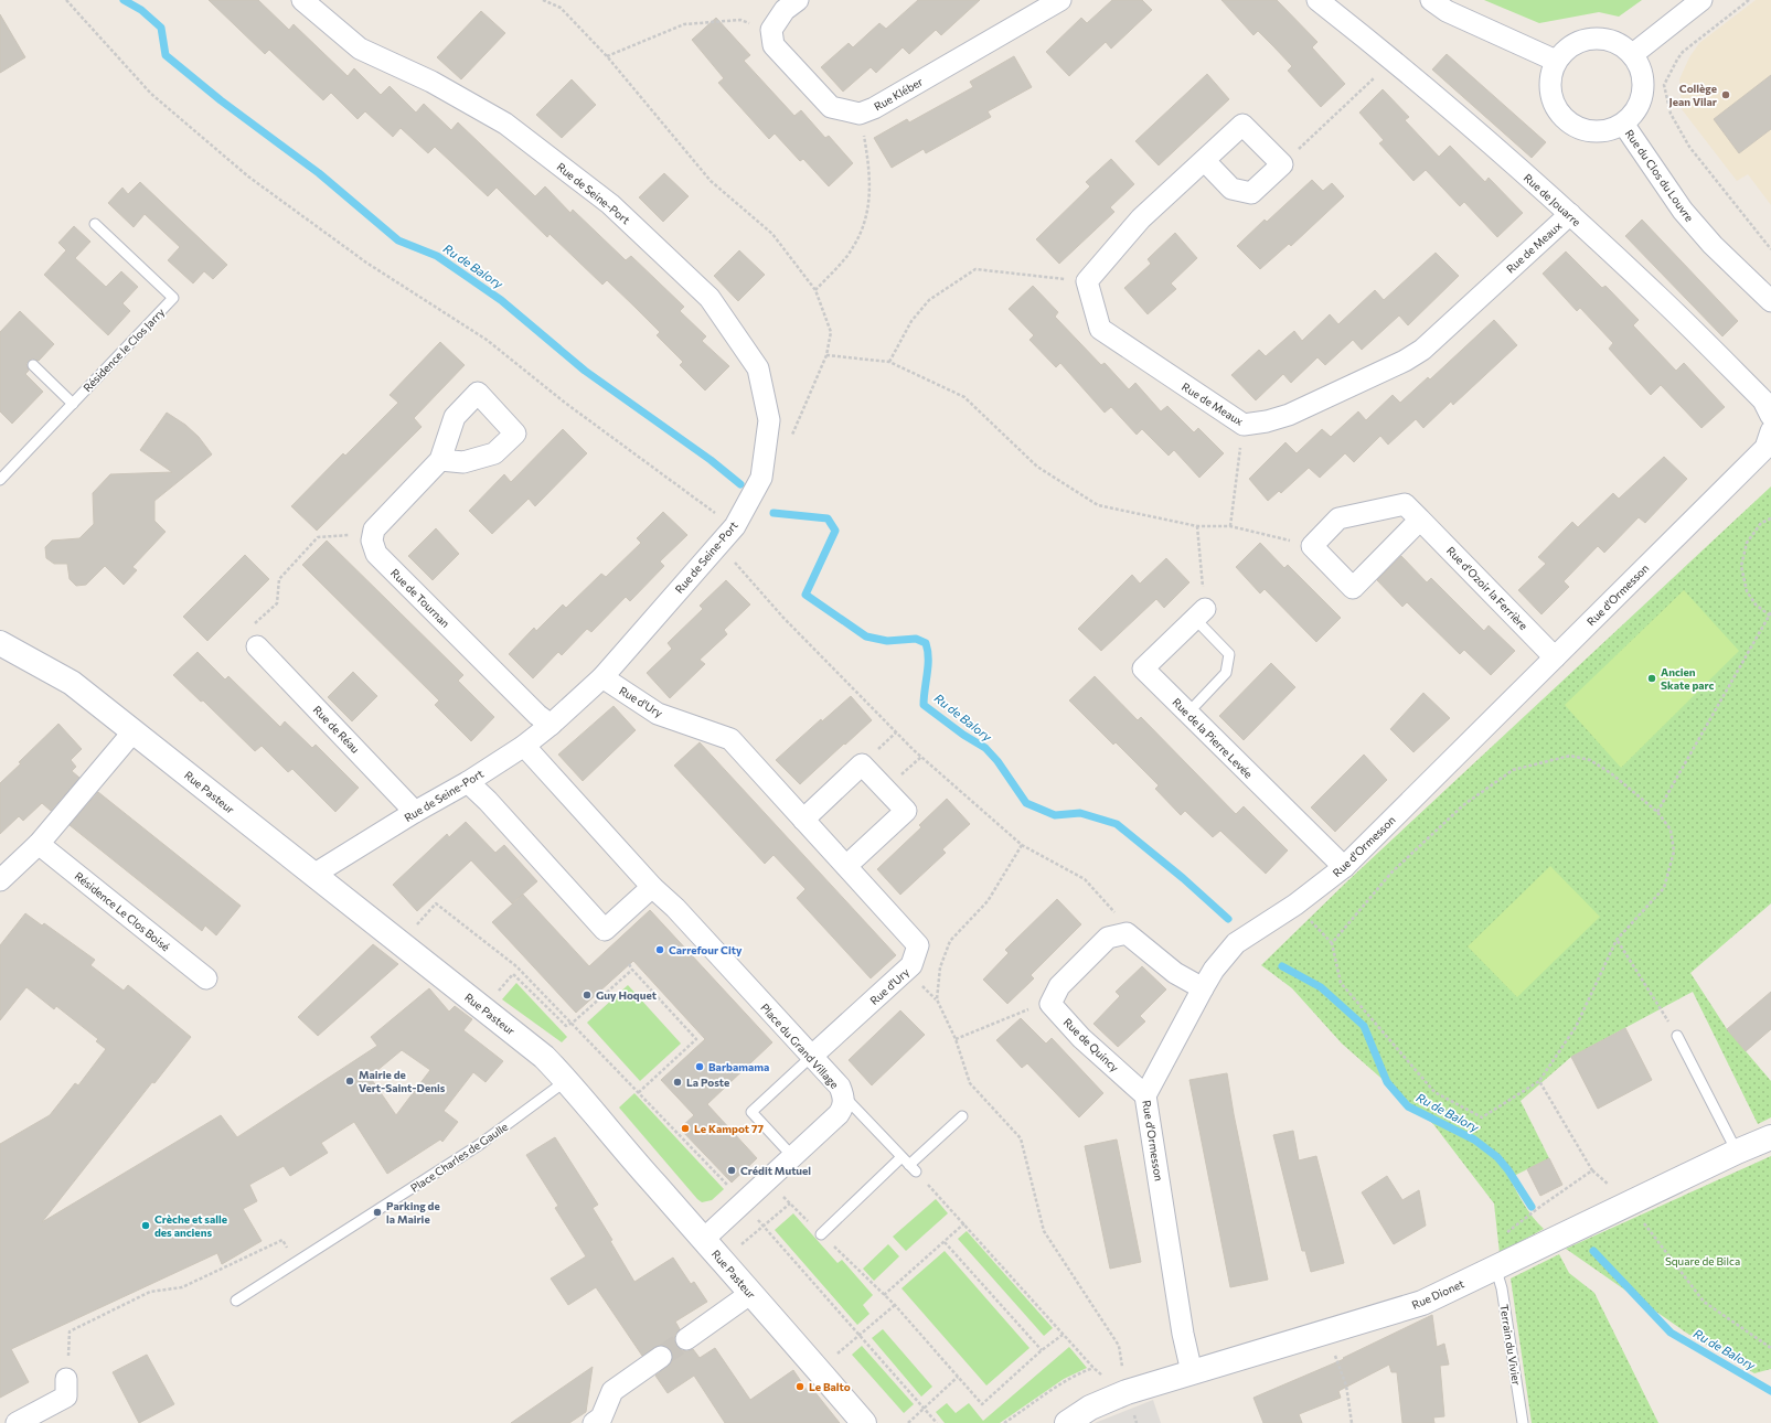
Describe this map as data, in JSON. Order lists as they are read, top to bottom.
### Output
{
  "streets": {
    "street": [
      "Rue Kléber",
      "Rue du Clos du Louvre",
      "Rue de Seine-Port",
      "Rue de Jouarre",
      "Rue de Meaux",
      "Rue d'Ozoir la Ferrière",
      "Rue d'Ormesson",
      "Rue de Tournan",
      "Rue d'Ury",
      "Rue de Réau",
      "Rue de la Pierre Levée",
      "Rue Pasteur",
      "Résidence Le Clos Boisé",
      "Rue de Quincy",
      "Place du Grand Village",
      "Rue Dionet"
    ],
    "lane": ["Résidence le Clos Jarry", "Place Charles de Gaulle", "Terrain du Vivier"]
  },
  "crossings": [
    ["Rue de Seine-Port", "Rue de Tournan"],
    ["Rue de Seine-Port", "Rue d'Ury"],
    ["Rue de Seine-Port", "Rue de Réau"],
    ["Rue de Seine-Port", "Rue Pasteur"],
    ["Rue de Seine-Port", "Place du Grand Village"],
    ["Rue de Jouarre", "Rue de Meaux"],
    ["Rue d'Ozoir la Ferrière", "Rue d'Ormesson"],
    ["Rue d'Ormesson", "Rue de la Pierre Levée"],
    ["Rue d'Ormesson", "Rue de Quincy"],
    ["Rue d'Ormesson", "Rue Dionet"],
    ["Rue d'Ury", "Place du Grand Village"],
    ["Rue Pasteur", "Place du Grand Village"],
    ["Rue Pasteur", "Place Charles de Gaulle"],
    ["Rue Dionet", "Terrain du Vivier"]
  ],
  "water": ["Ru de Balory"],
  "parks": ["Square de Bilca"],
  "places": [
    "Collège Jean Vilar",
    "Ancien Skate parc",
    "Carrefour City",
    "Guy Hoquet",
    "Barbamama",
    "Mairie de Vert-Saint-Denis",
    "La Poste",
    "Le Kampot 77",
    "Crédit Mutuel",
    "Parking de la Mairie",
    "Crèche et salle des anciens",
    "Le Balto"
  ]
}
